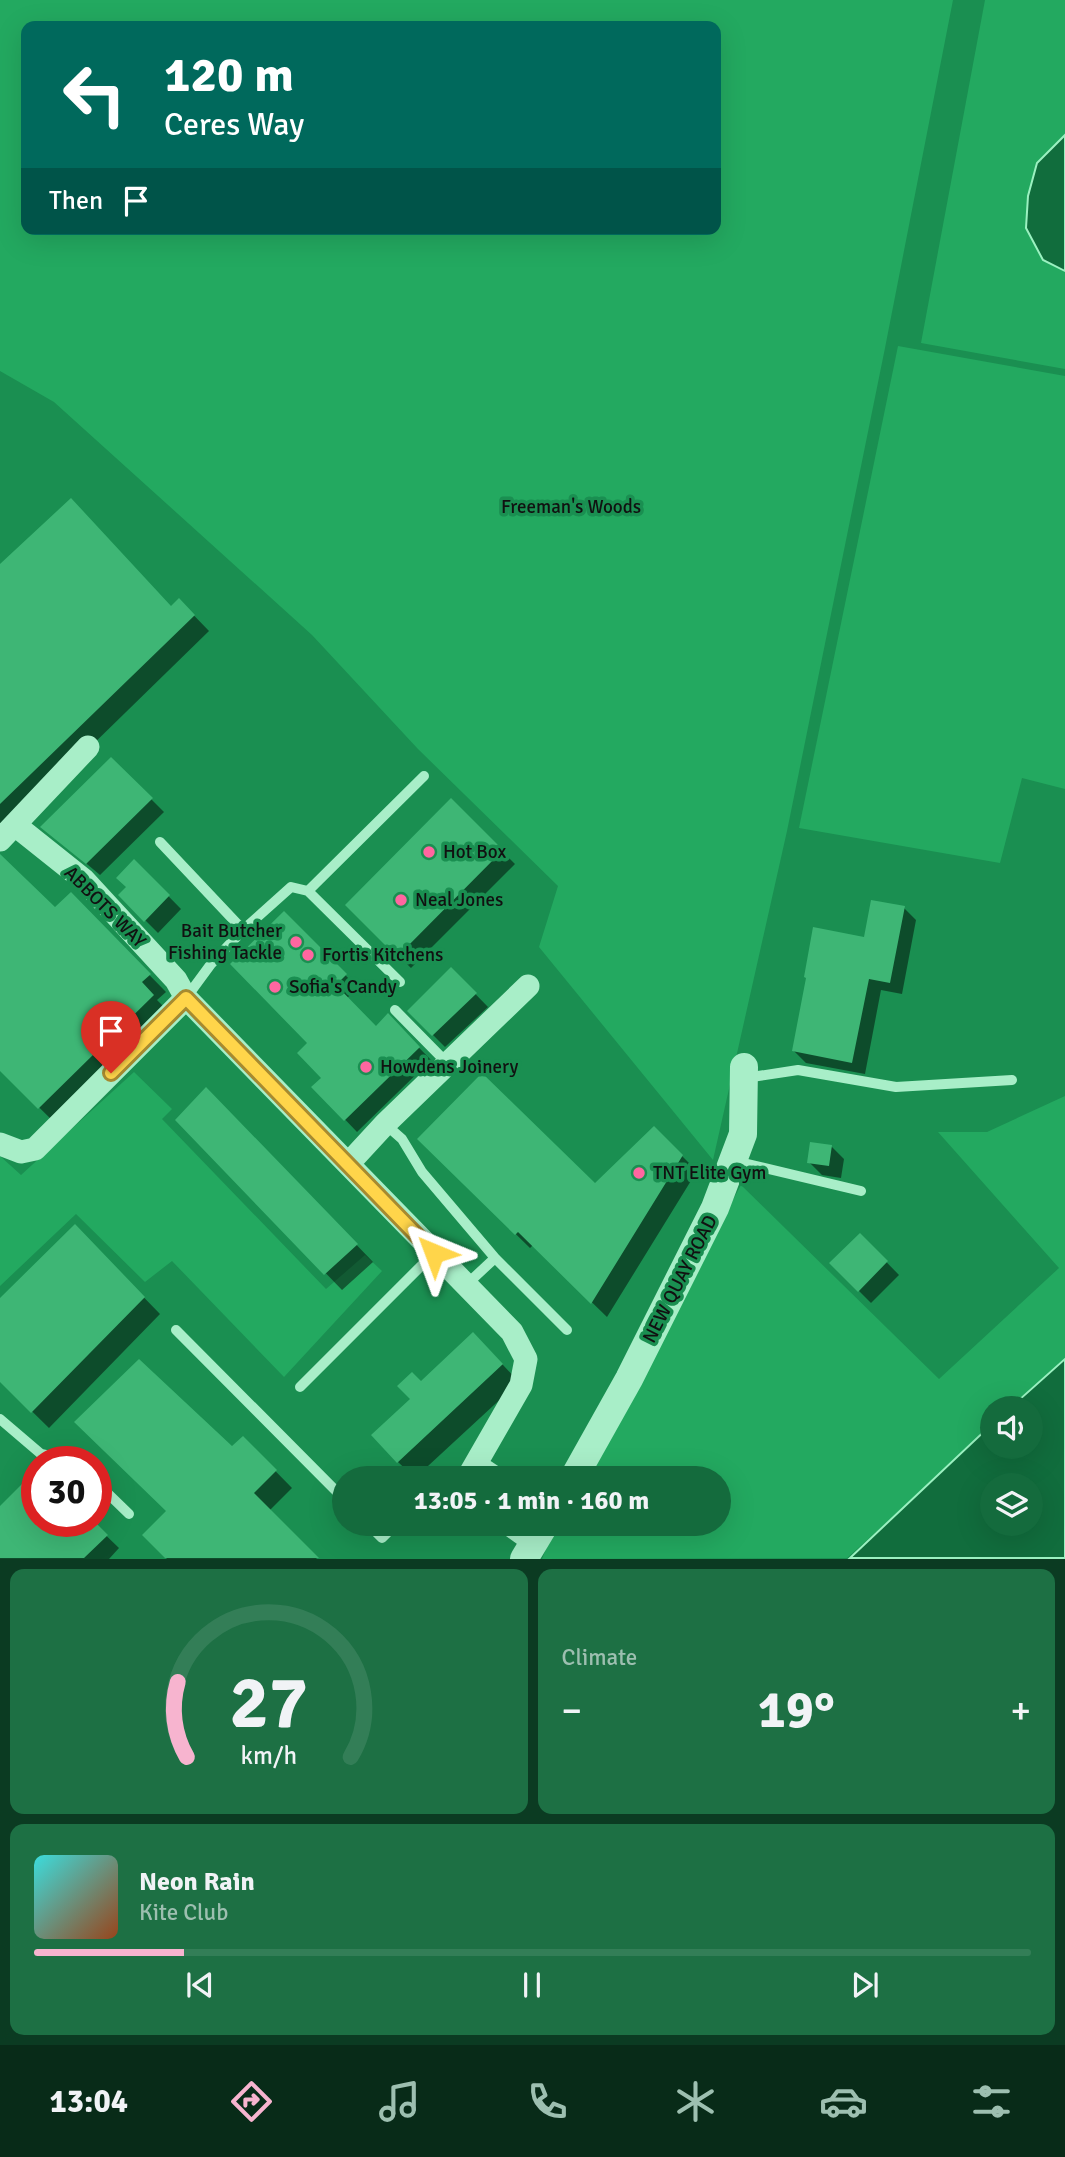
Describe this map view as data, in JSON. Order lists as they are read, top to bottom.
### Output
{
  "streets": {
    "street": ["ABBOTS WAY", "NEW QUAY ROAD"]
  },
  "parks": ["Freeman's Woods"],
  "places": [
    "Hot Box",
    "Neal Jones",
    "Bait Butcher Fishing Tackle",
    "Fortis Kitchens",
    "Sofia's Candy",
    "Howdens Joinery",
    "TNT Elite Gym"
  ],
  "page": {
    "turn": ["120 m", "Ceres Way"],
    "then": "Then",
    "limit": "30",
    "trip": "13:05 · 1 min · 160 m",
    "tile": "Climate",
    "heat": ["−", "19°", "+"],
    "song": ["Neon Rain", "Kite Club"],
    "tabs": "13:04",
    "gauge": ["27", "km/h"]
  }
}
